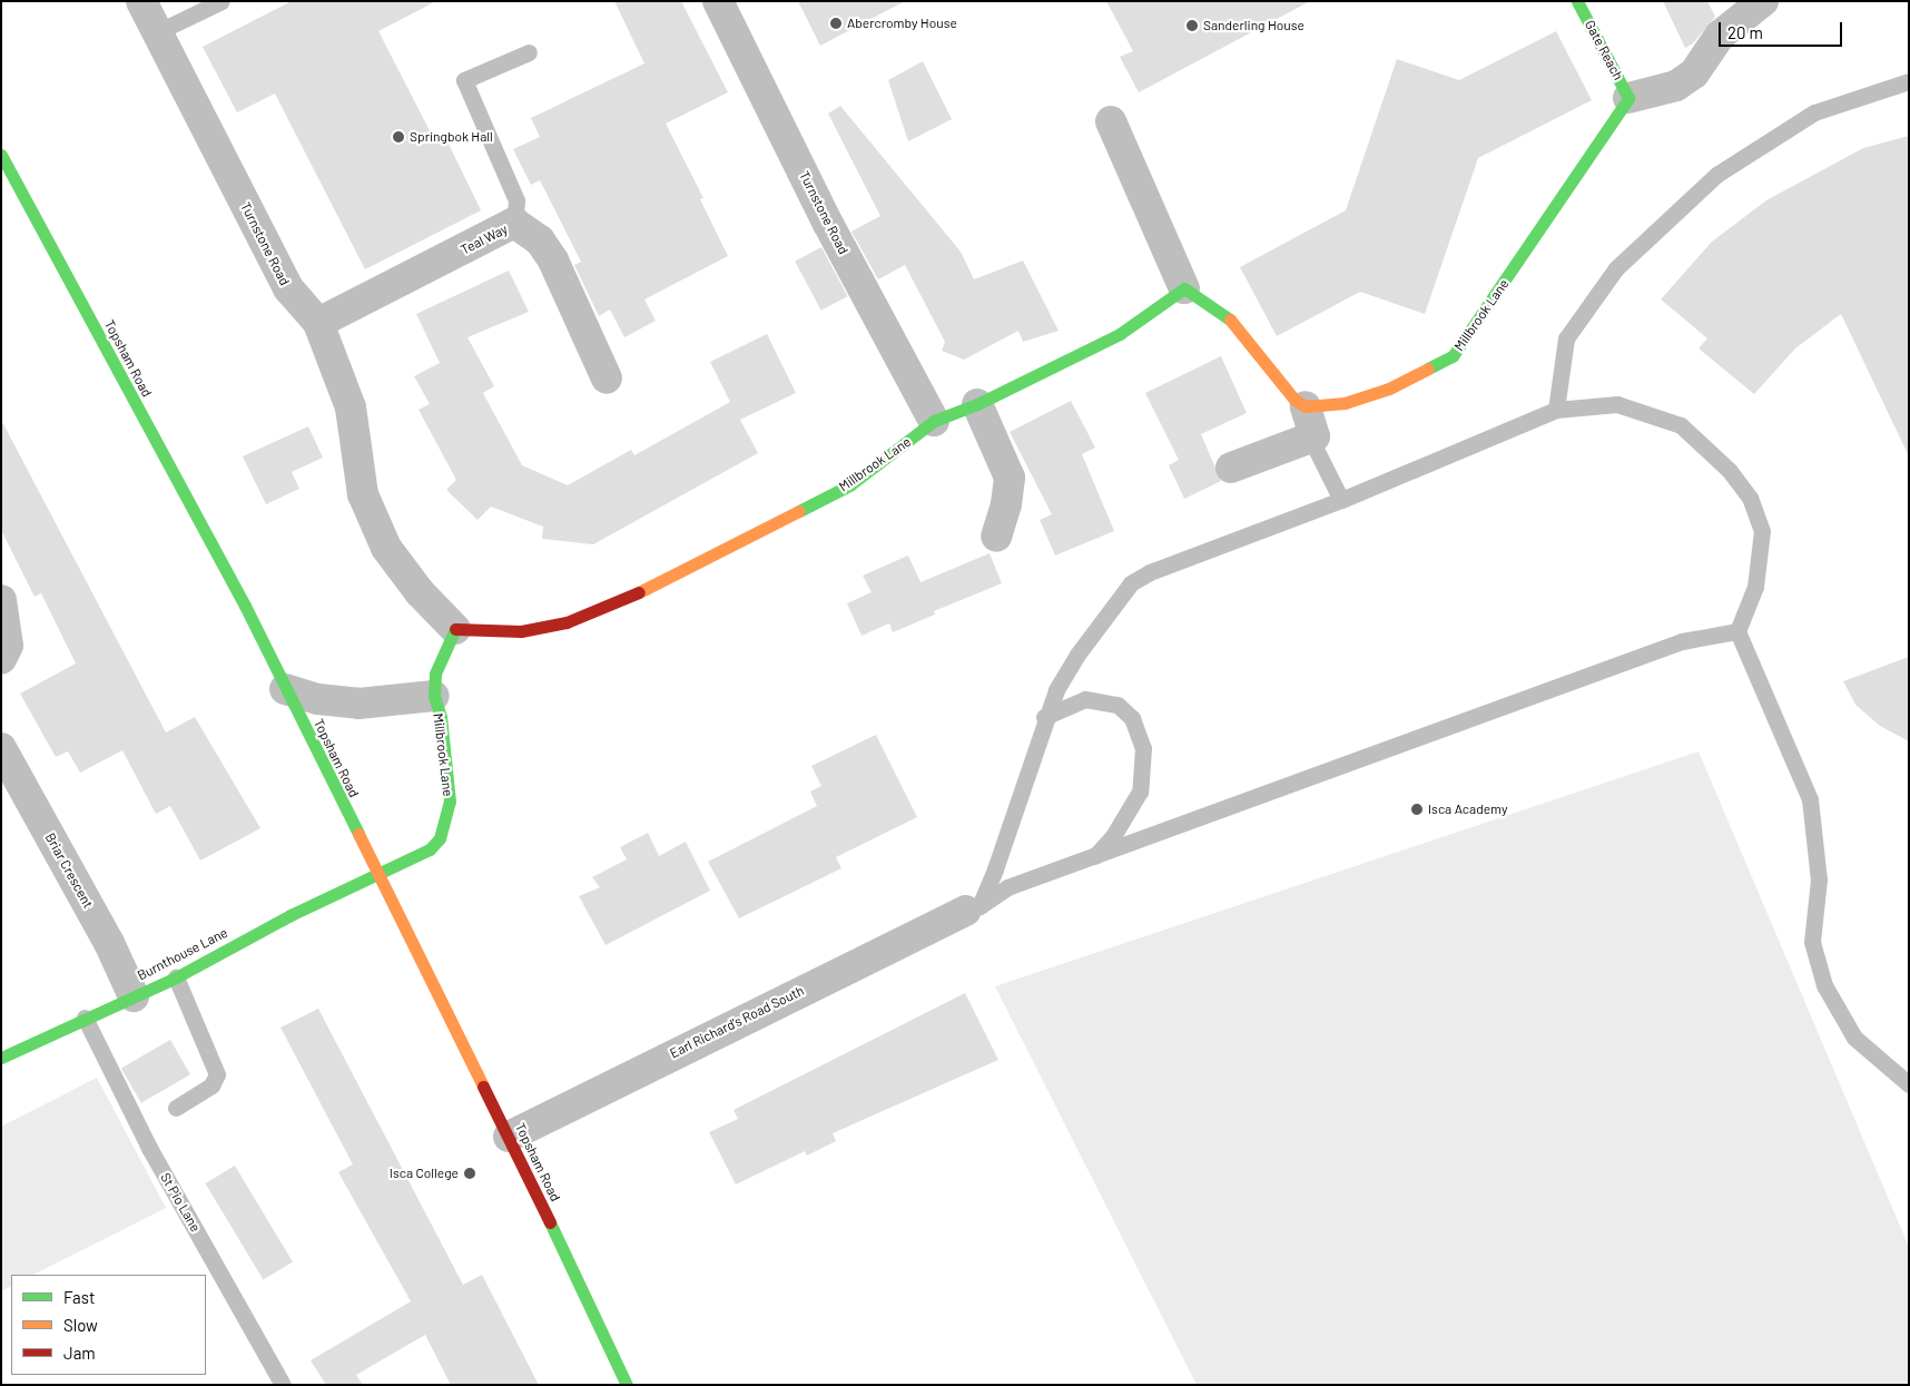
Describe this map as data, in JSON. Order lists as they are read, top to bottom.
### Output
{
  "streets": {
    "street": [
      "Gate Reach",
      "Turnstone Road",
      "Teal Way",
      "Millbrook Lane",
      "Topsham Road",
      "Briar Crescent",
      "Burnthouse Lane",
      "Earl Richard's Road South"
    ],
    "lane": ["St Pio Lane"]
  },
  "crossings": [
    ["Gate Reach", "Millbrook Lane"],
    ["Turnstone Road", "Teal Way"],
    ["Turnstone Road", "Millbrook Lane"],
    ["Millbrook Lane", "Topsham Road"],
    ["Millbrook Lane", "Burnthouse Lane"],
    ["Topsham Road", "Burnthouse Lane"],
    ["Topsham Road", "Earl Richard's Road South"],
    ["Briar Crescent", "Burnthouse Lane"],
    ["Burnthouse Lane", "St Pio Lane"]
  ],
  "places": [
    "Abercromby House",
    "Sanderling House",
    "Springbok Hall",
    "Isca Academy",
    "Isca College"
  ],
  "legend": ["Fast", "Slow", "Jam"],
  "scale_bar": "20 m"
}
